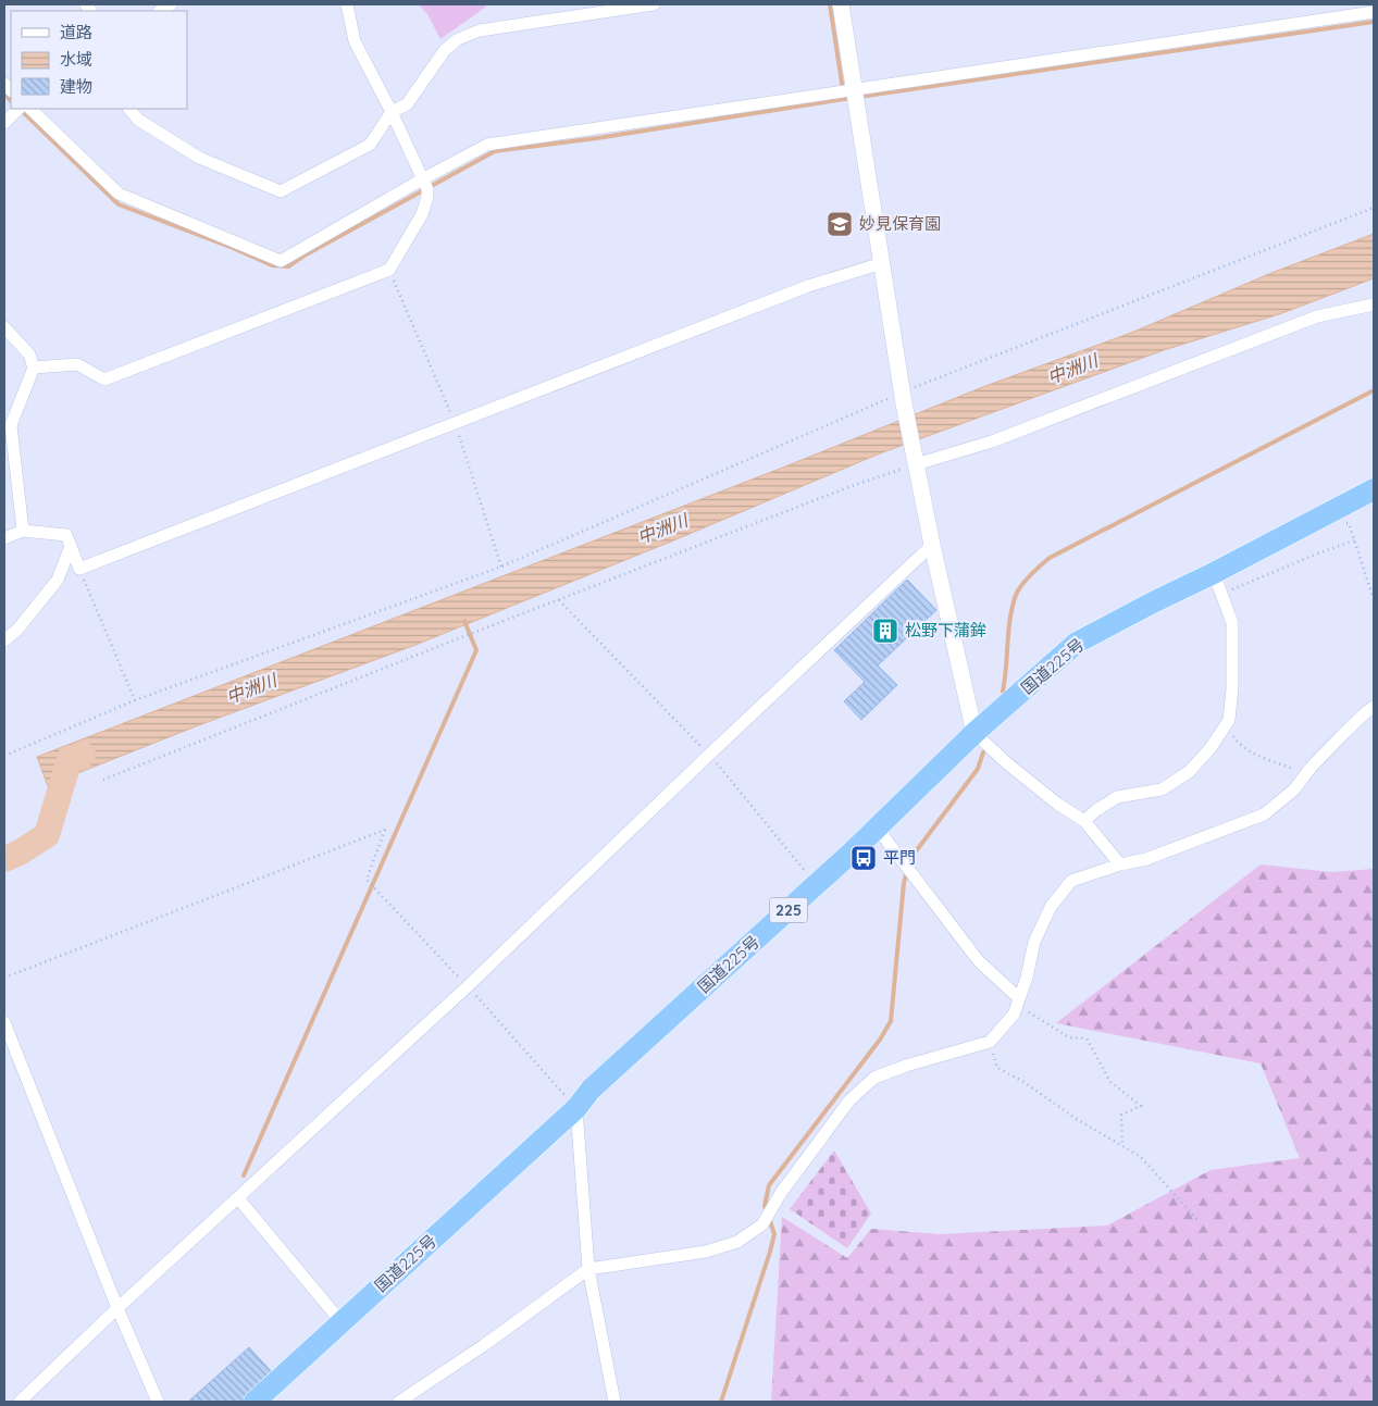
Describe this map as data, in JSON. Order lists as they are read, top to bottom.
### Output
{
  "streets": {
    "highway": ["国道225号", "225"]
  },
  "water": ["中洲川"],
  "places": {
    "school or university": ["妙見保育園"],
    "building": ["松野下蒲鉾"],
    "bus stop": ["平門"]
  },
  "legend": ["道路", "水域", "建物"]
}
